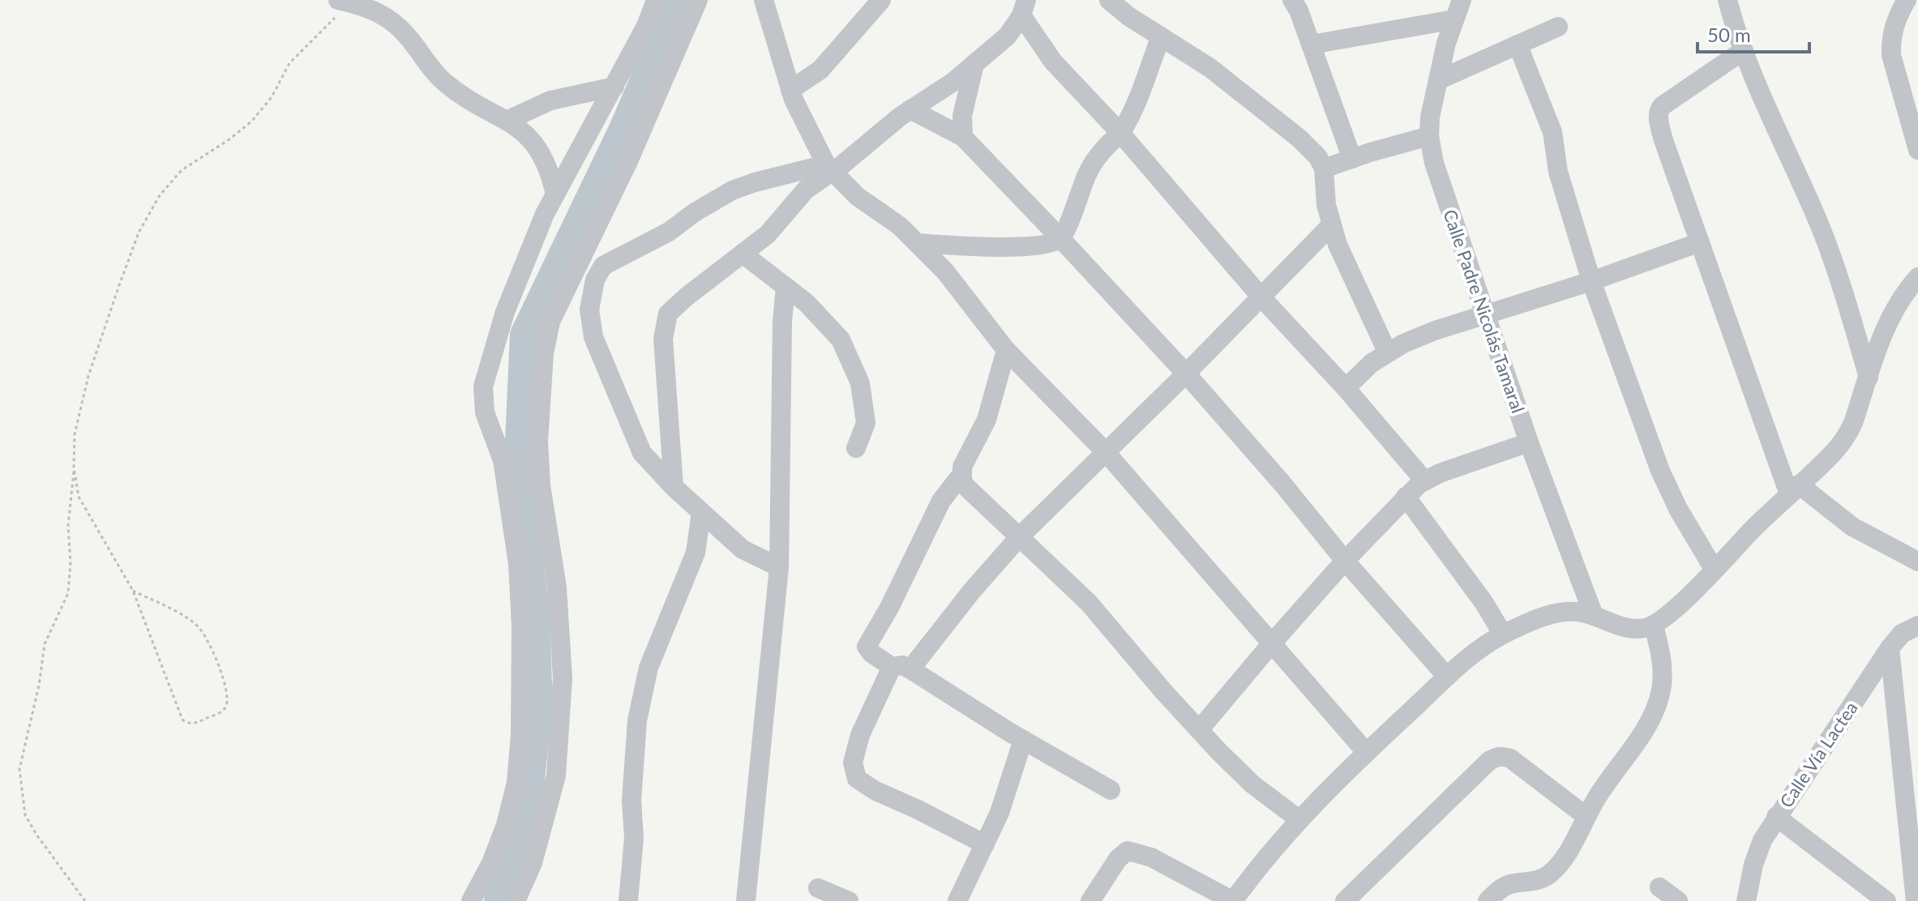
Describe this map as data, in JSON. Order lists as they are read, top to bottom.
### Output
{
  "streets": {
    "street": ["Calle Padre Nicolás Tamaral", "Calle Vía Lactea"]
  },
  "scale_bar": "50 m"
}
